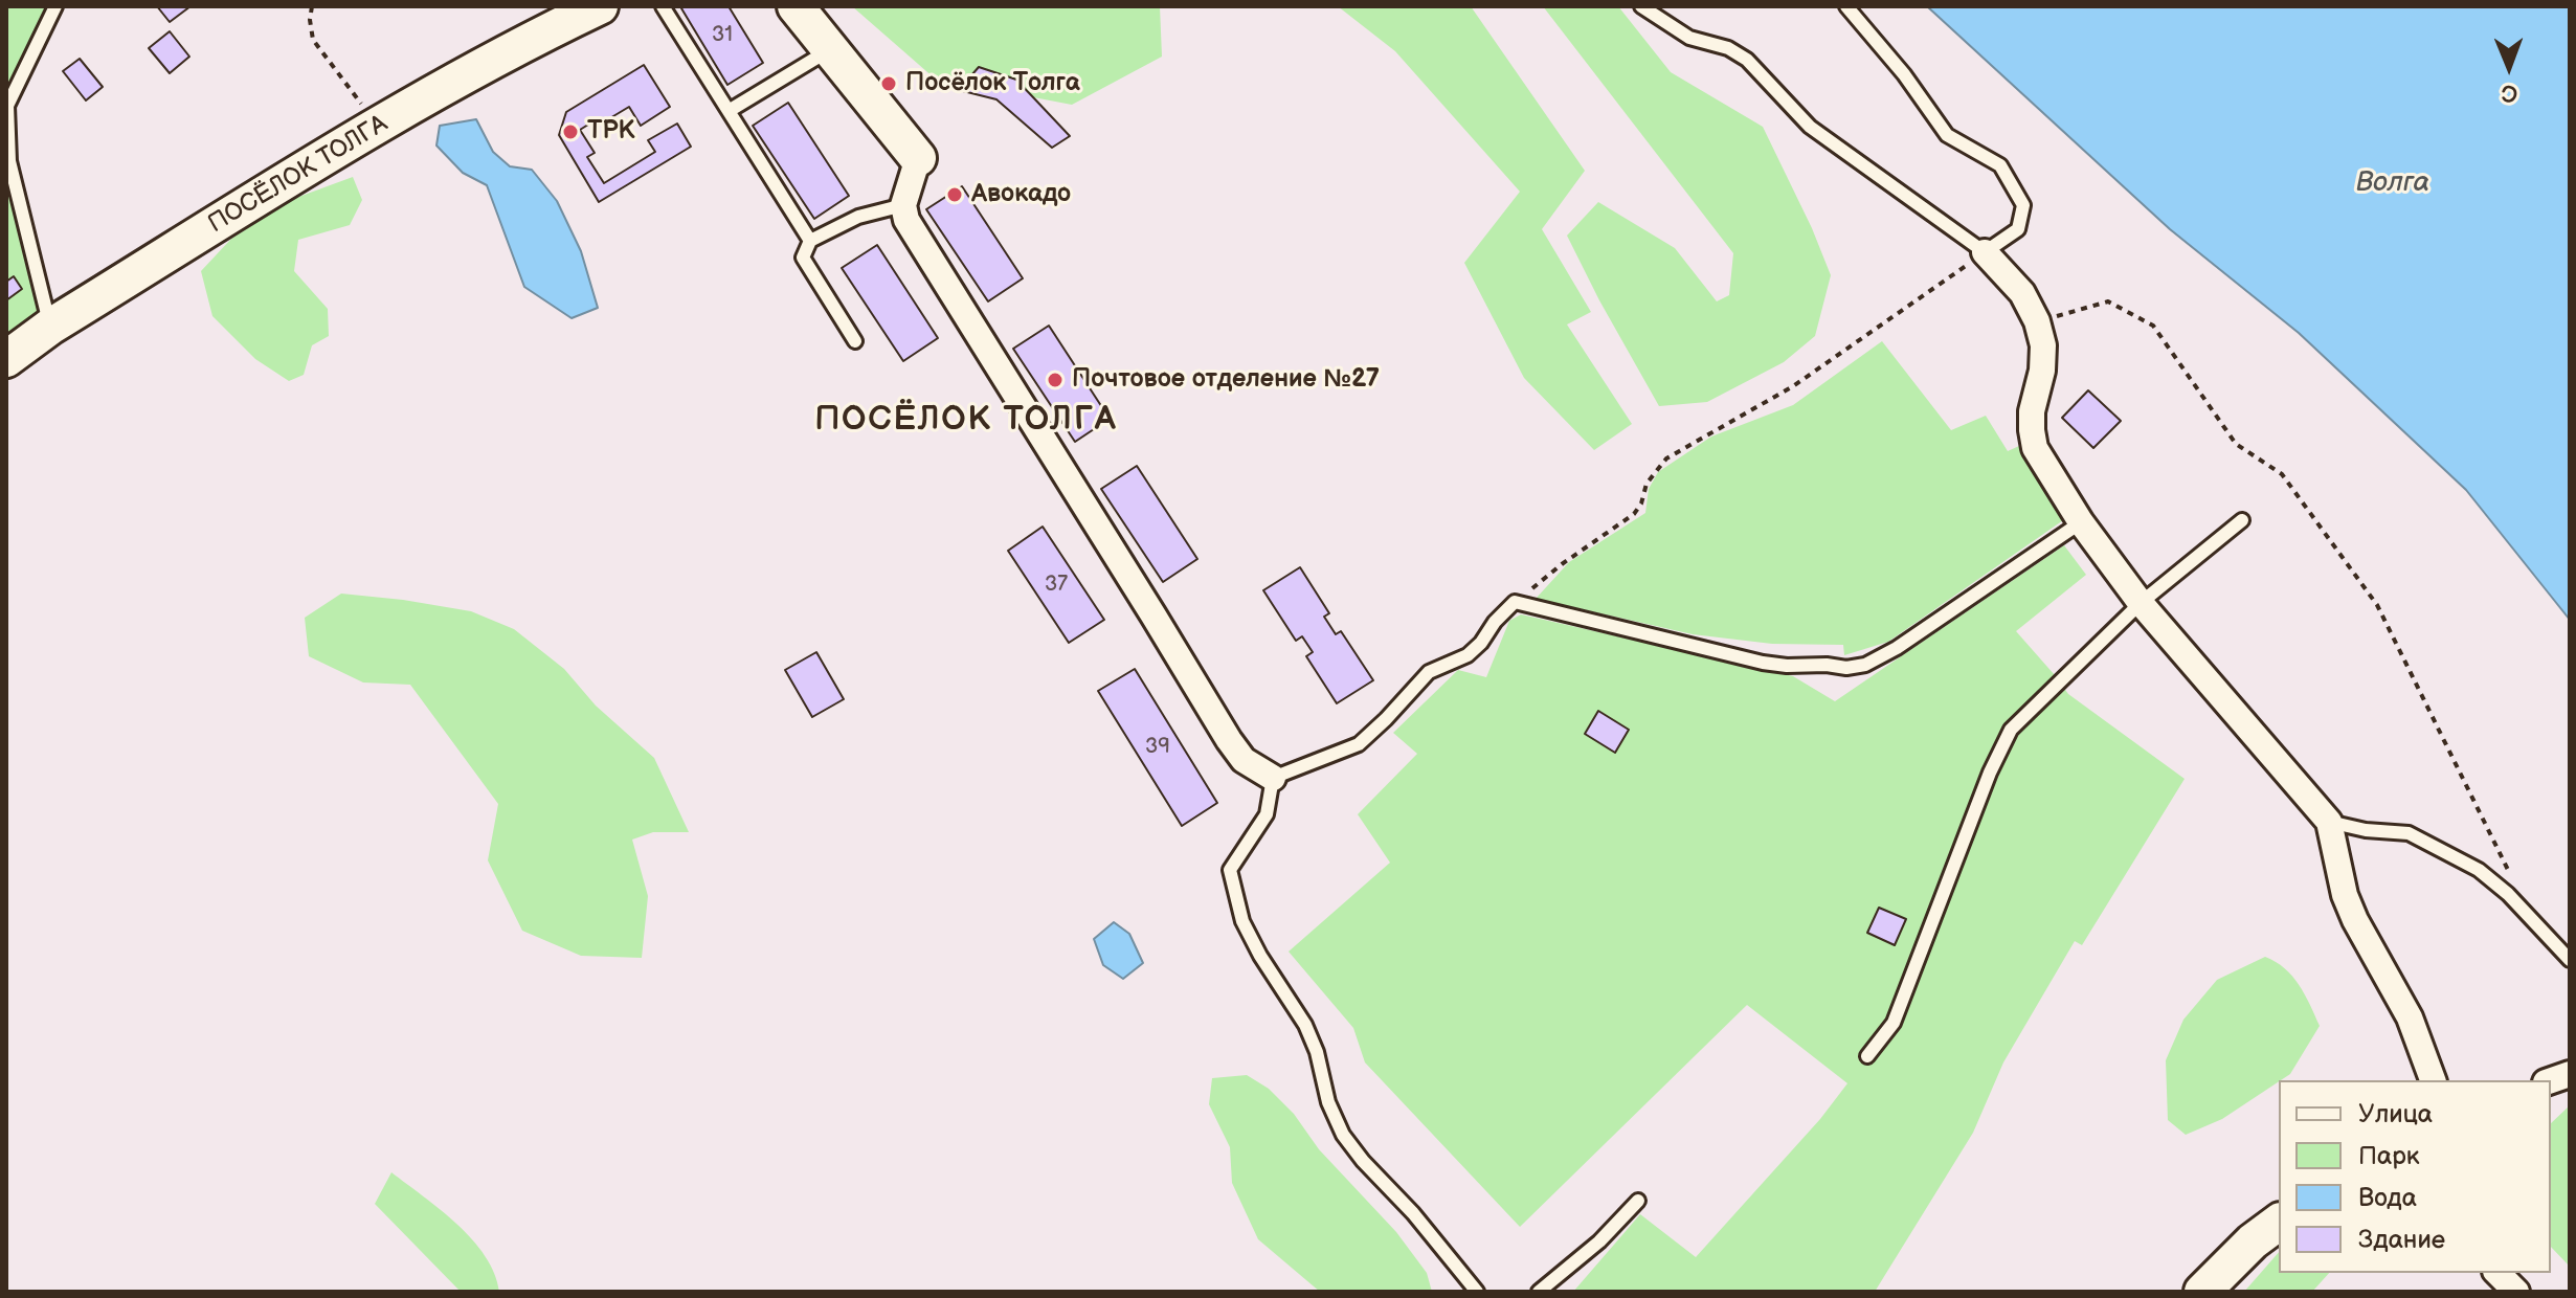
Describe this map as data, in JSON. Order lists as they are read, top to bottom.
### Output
{
  "streets": {
    "street": ["ПОСЁЛОК ТОЛГА"]
  },
  "districts": ["ПОСЁЛОК ТОЛГА"],
  "water": ["Волга"],
  "places": [
    "Посёлок Толга",
    "ТРК",
    "Авокадо",
    "Почтовое отделение №27"
  ],
  "house_numbers": ["31", "37", "39"],
  "legend": [
    "Улица",
    "Парк",
    "Вода",
    "Здание"
  ],
  "north": "bottom"
}
